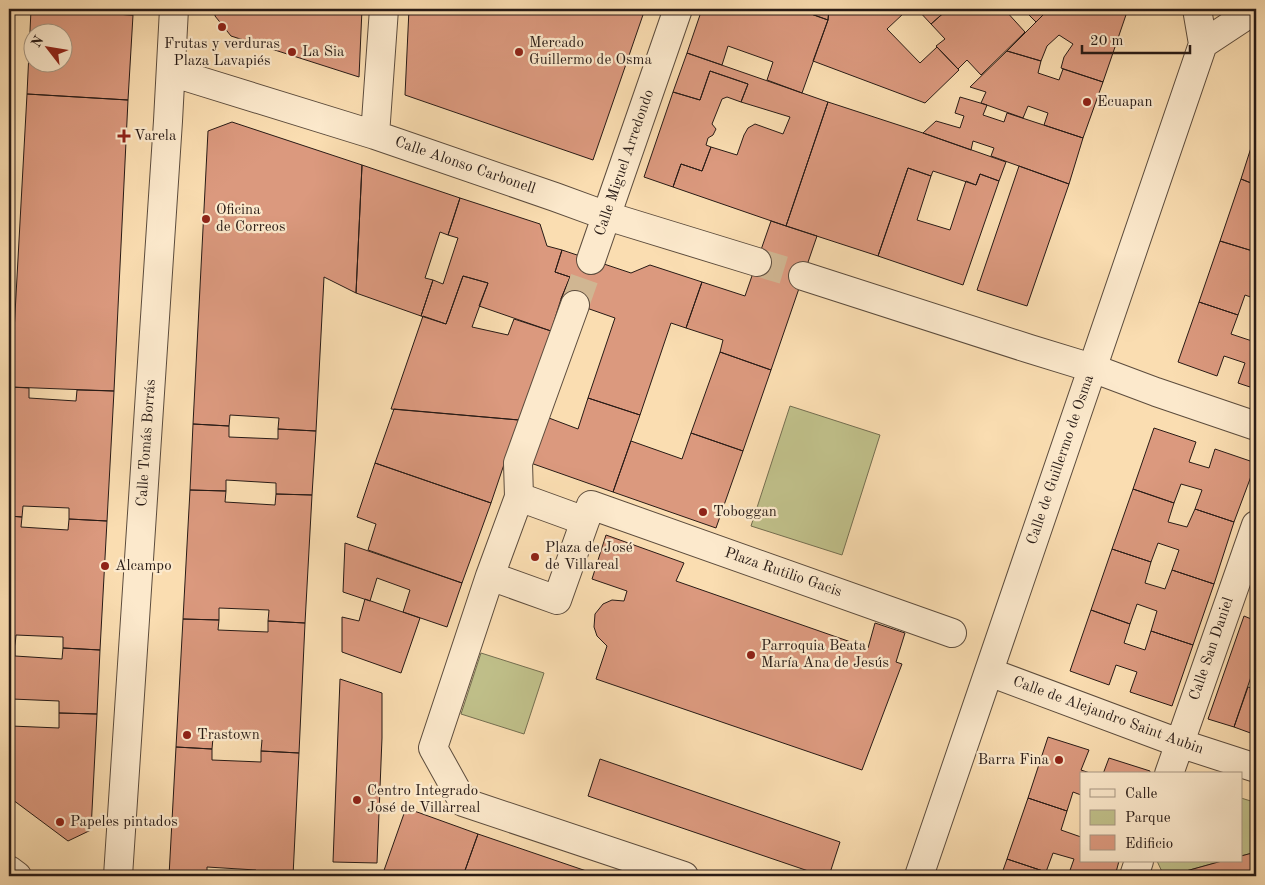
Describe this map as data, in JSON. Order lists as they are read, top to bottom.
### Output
{
  "streets": {
    "street": [
      "Calle Miguel Arredondo",
      "Calle Alonso Carbonell",
      "Calle Tomás Borrás",
      "Calle de Guillermo de Osma",
      "Plaza Rutilio Gacis",
      "Calle San Daniel",
      "Calle de Alejandro Saint Aubin"
    ]
  },
  "crossings": [
    ["Calle Miguel Arredondo", "Calle Alonso Carbonell"],
    ["Calle Alonso Carbonell", "Calle Tomás Borrás"],
    ["Calle de Guillermo de Osma", "Calle de Alejandro Saint Aubin"],
    ["Calle San Daniel", "Calle de Alejandro Saint Aubin"]
  ],
  "places": {
    "other": [
      "Frutas y verduras Plaza Lavapiés",
      "La Sia",
      "Mercado Guillermo de Osma",
      "Ecuapan",
      "Oficina de Correos",
      "Toboggan",
      "Plaza de José de Villareal",
      "Alcampo",
      "Parroquia Beata María Ana de Jesús",
      "Trastown",
      "Barra Fina",
      "Centro Integrado José de Villarreal",
      "Papeles pintados"
    ],
    "health": ["Varela"]
  },
  "legend": ["Calle", "Parque", "Edificio"],
  "scale_bar": "20 m",
  "north": "top left"
}
